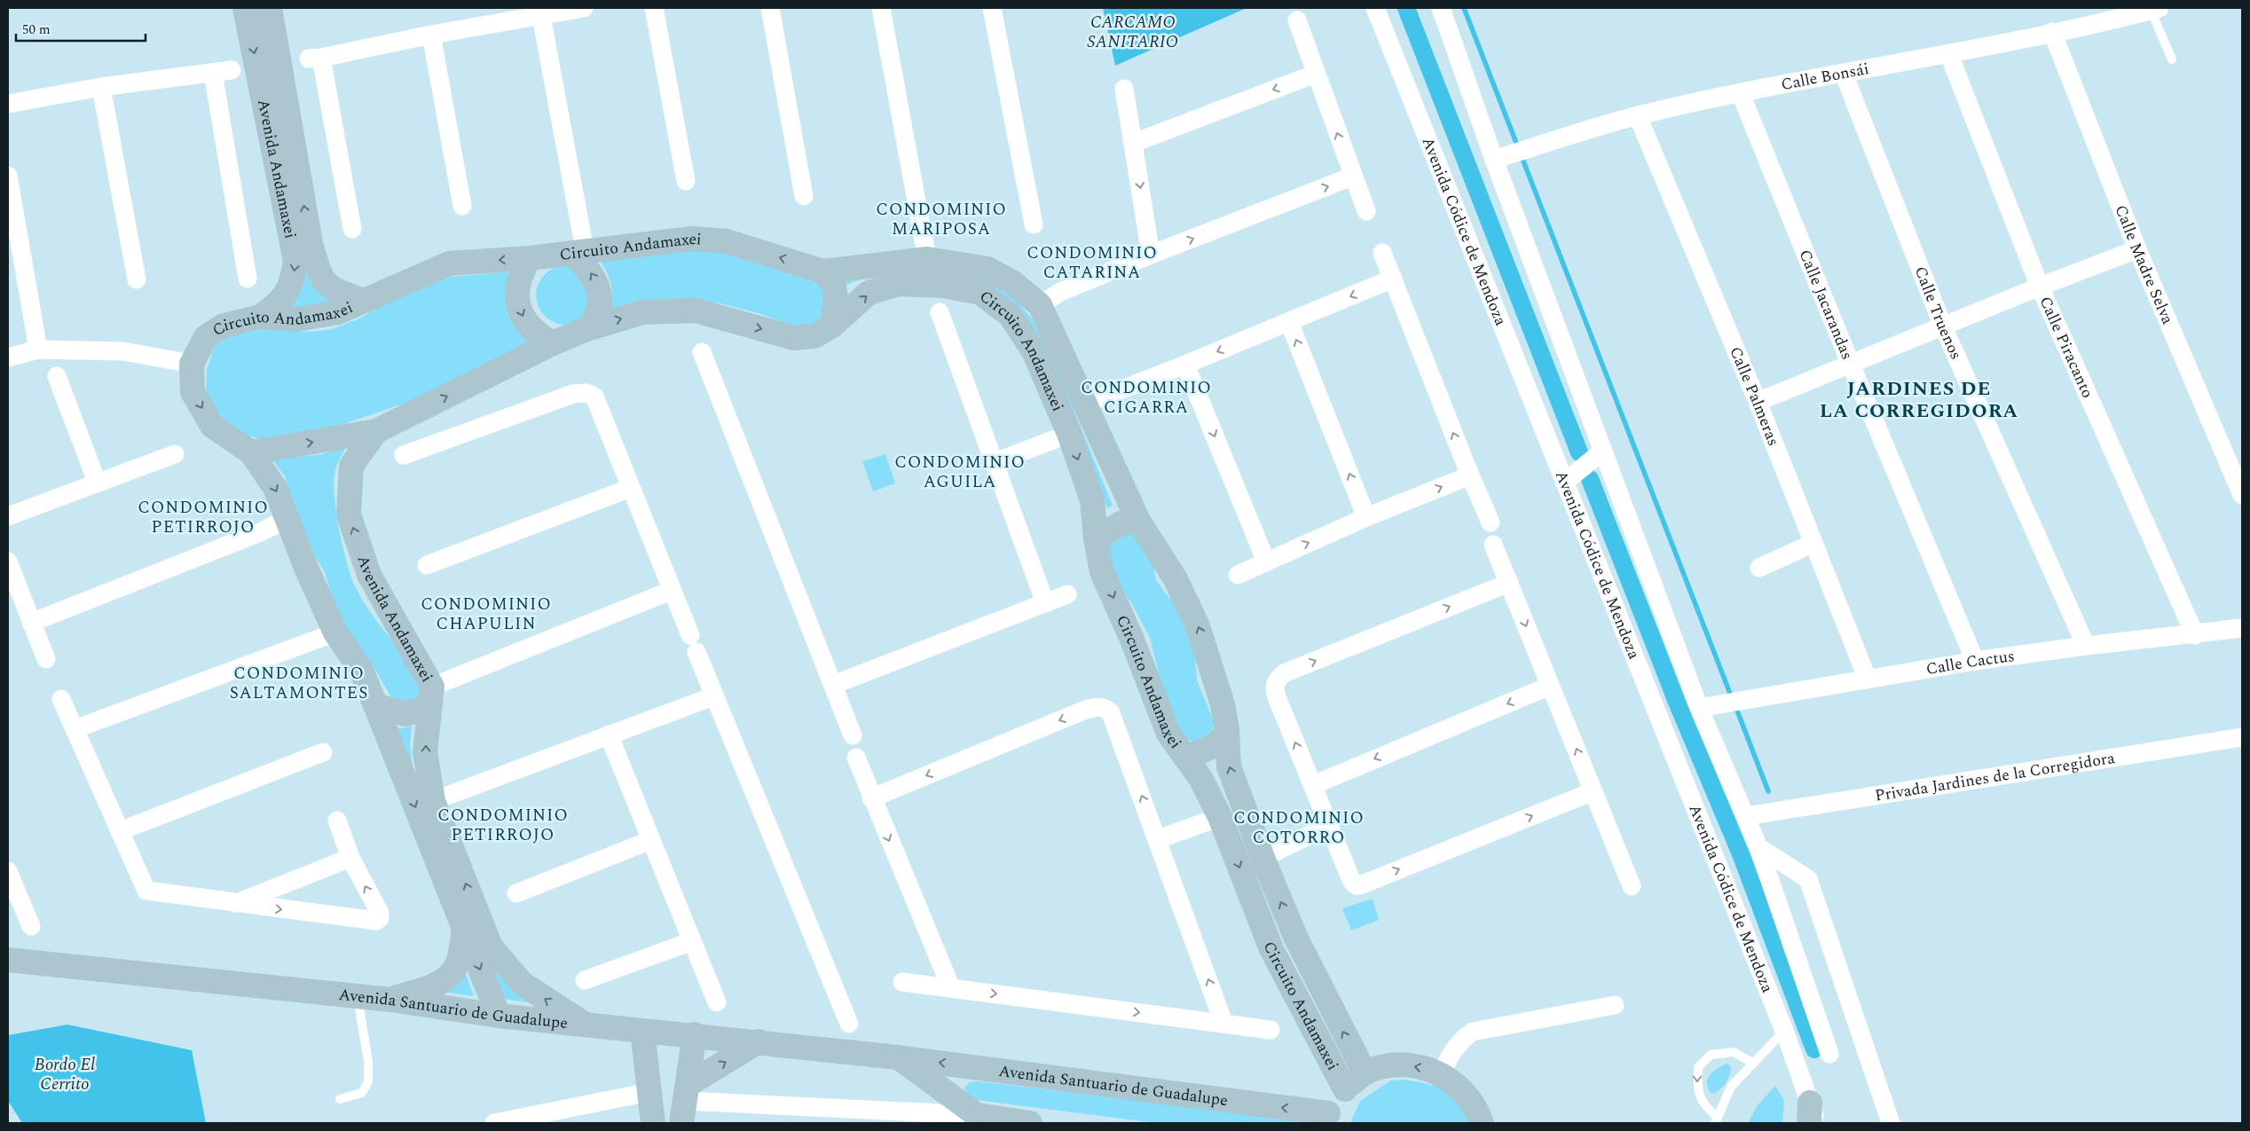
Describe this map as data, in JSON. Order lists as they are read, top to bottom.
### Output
{
  "streets": {
    "street": [
      "Calle Bonsái",
      "Avenida Andamaxei",
      "Avenida Códice de Mendoza",
      "Circuito Andamaxei",
      "Calle Madre Selva",
      "Calle Jacarandas",
      "Calle Truenos",
      "Calle Piracanto",
      "Calle Palmeras",
      "Calle Cactus",
      "Privada Jardines de la Corregidora",
      "Avenida Santuario de Guadalupe"
    ]
  },
  "crossings": [
    ["Calle Bonsái", "Calle Madre Selva"],
    ["Calle Bonsái", "Calle Jacarandas"],
    ["Calle Bonsái", "Calle Truenos"],
    ["Calle Bonsái", "Calle Piracanto"],
    ["Calle Bonsái", "Calle Palmeras"],
    ["Avenida Andamaxei", "Circuito Andamaxei"],
    ["Avenida Andamaxei", "Avenida Santuario de Guadalupe"],
    ["Calle Jacarandas", "Calle Cactus"],
    ["Calle Truenos", "Calle Cactus"],
    ["Calle Piracanto", "Calle Cactus"],
    ["Calle Palmeras", "Calle Cactus"]
  ],
  "districts": [
    "CONDOMINIO MARIPOSA",
    "CONDOMINIO CATARINA",
    "CONDOMINIO CIGARRA",
    "JARDINES DE LA CORREGIDORA",
    "CONDOMINIO AGUILA",
    "CONDOMINIO PETIRROJO",
    "CONDOMINIO CHAPULIN",
    "CONDOMINIO SALTAMONTES",
    "CONDOMINIO PETIRROJO",
    "CONDOMINIO COTORRO"
  ],
  "water": ["CARCAMO SANITARIO", "Bordo El Cerrito"],
  "scale_bar": "50 m"
}
